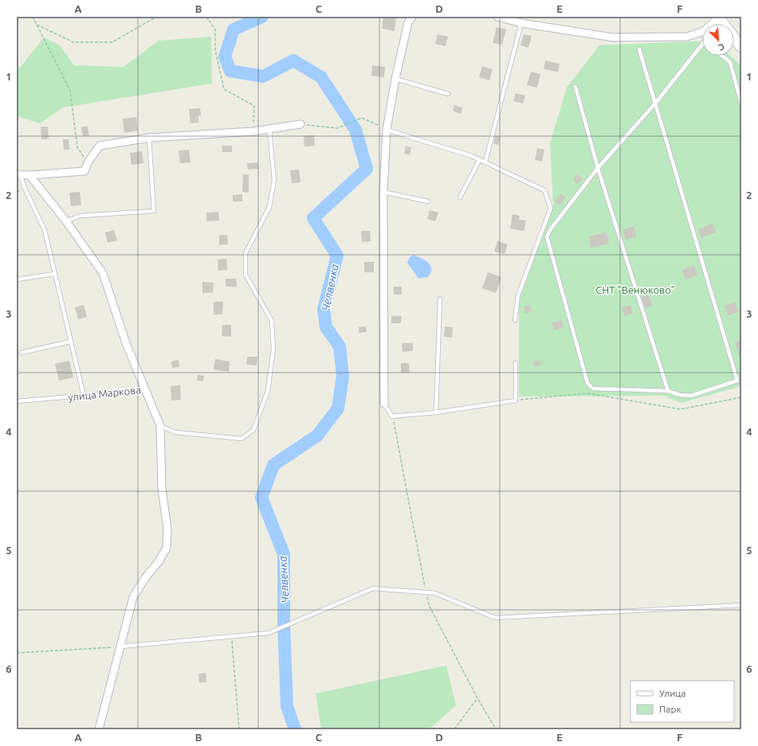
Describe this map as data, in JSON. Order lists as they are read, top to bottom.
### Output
{
  "streets": {
    "street": ["улица Маркова"]
  },
  "water": ["Челвенка"],
  "parks": ["СНТ \"Венюково\""],
  "legend": ["Улица", "Парк"],
  "north": "bottom right",
  "grid": {
    "columns": [
      "A",
      "B",
      "C",
      "D",
      "E",
      "F"
    ],
    "rows": [
      "1",
      "2",
      "3",
      "4",
      "5",
      "6"
    ]
  }
}
